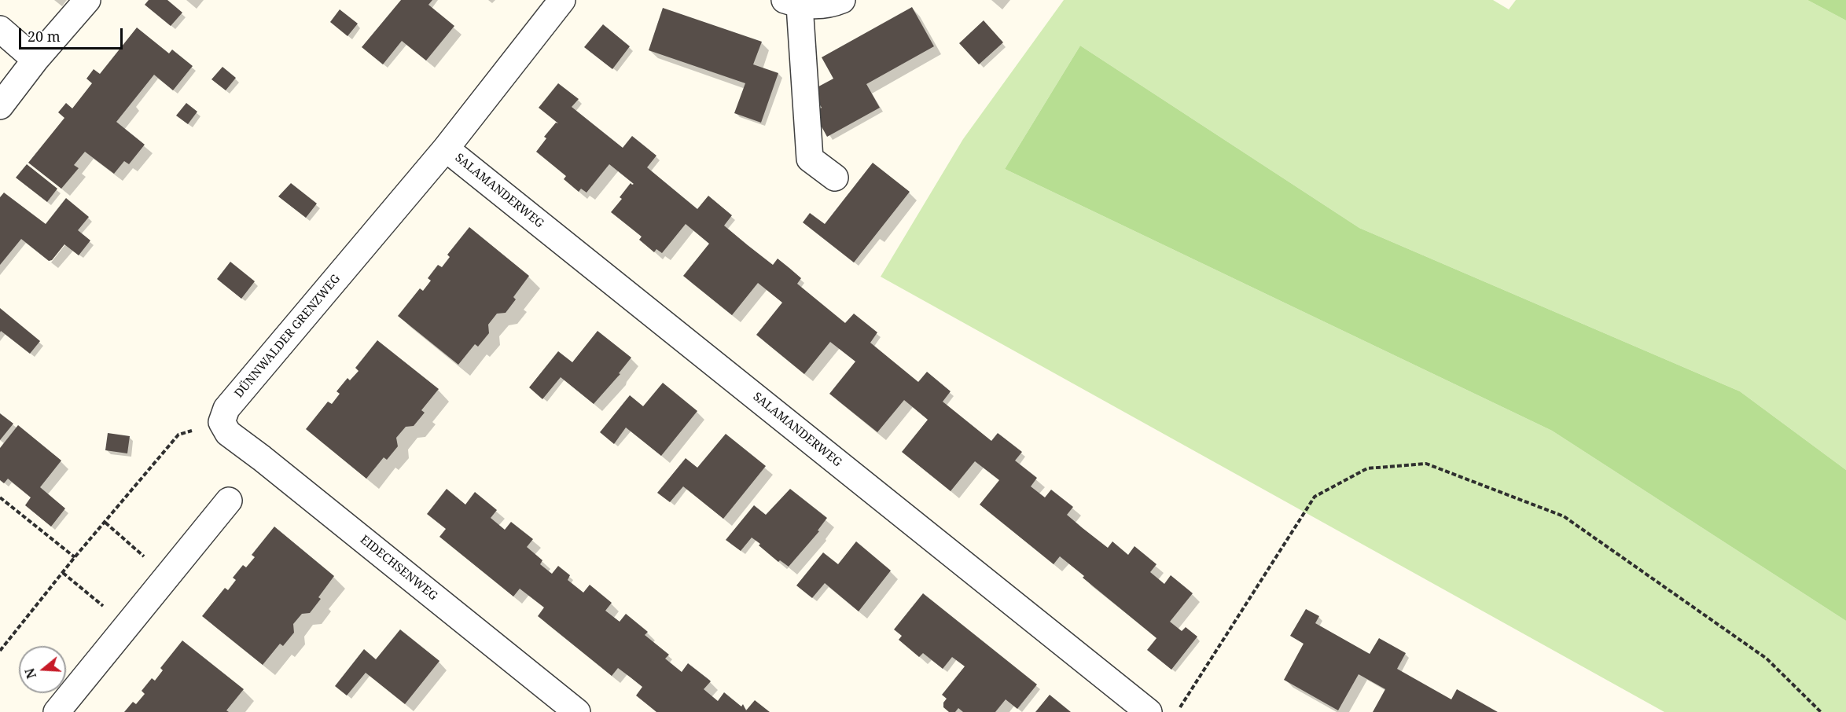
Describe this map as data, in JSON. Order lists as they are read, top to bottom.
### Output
{
  "streets": {
    "street": ["SALAMANDERWEG", "DÜNNWALDER GRENZWEG", "EIDECHSENWEG"]
  },
  "crossings": [
    ["SALAMANDERWEG", "DÜNNWALDER GRENZWEG"],
    ["DÜNNWALDER GRENZWEG", "EIDECHSENWEG"]
  ],
  "scale_bar": "20 m",
  "north": "left"
}
